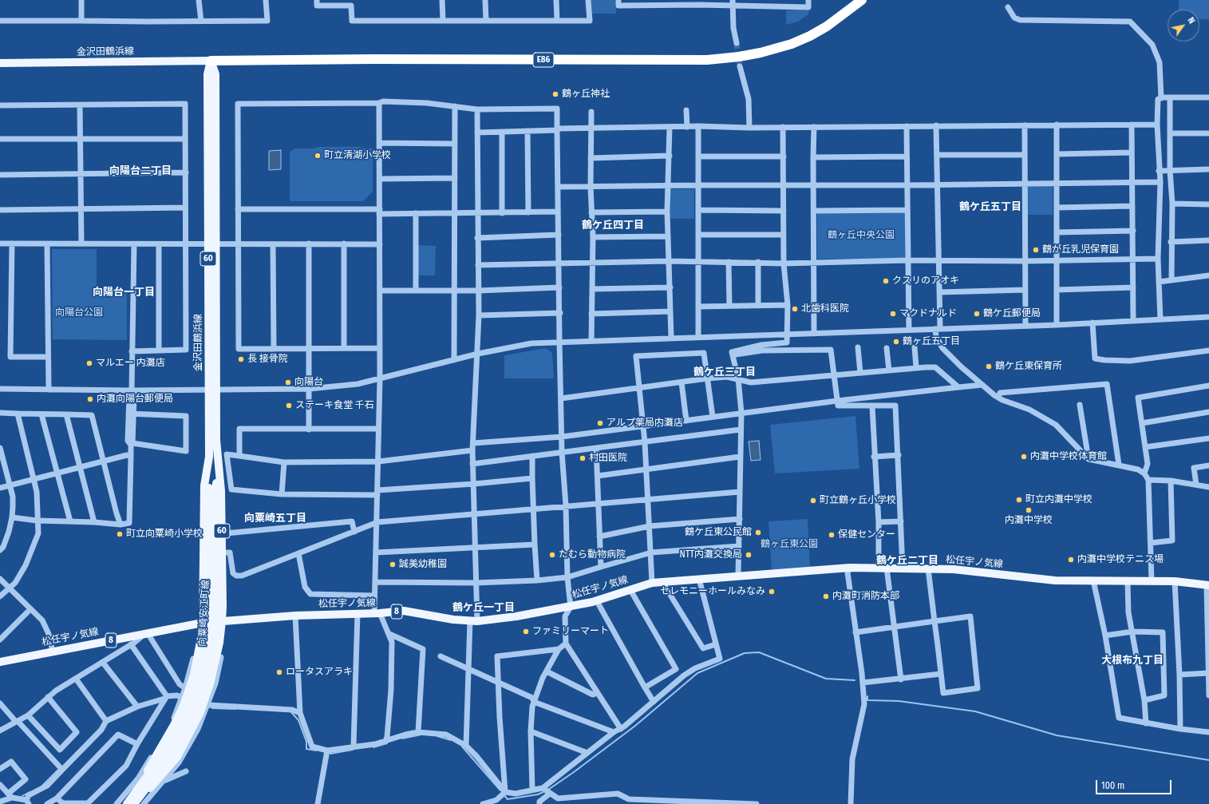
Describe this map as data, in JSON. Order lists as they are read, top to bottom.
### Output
{
  "streets": {
    "highway": ["E86"],
    "main road": [
      "金沢田鶴浜線",
      "60",
      "松任宇ノ気線",
      "8",
      "向粟崎安江町線"
    ]
  },
  "crossings": [
    ["金沢田鶴浜線", "E86"],
    ["金沢田鶴浜線", "松任宇ノ気線"],
    ["金沢田鶴浜線", "向粟崎安江町線"]
  ],
  "districts": [
    "向陽台二丁目",
    "鶴ケ丘五丁目",
    "鶴ケ丘四丁目",
    "向陽台一丁目",
    "鶴ケ丘三丁目",
    "向粟崎五丁目",
    "鶴ケ丘二丁目",
    "鶴ケ丘一丁目",
    "大根布九丁目"
  ],
  "parks": ["鶴ヶ丘中央公園", "向陽台公園", "鶴ヶ丘東公園"],
  "places": [
    "鶴ヶ丘神社",
    "町立清湖小学校",
    "鶴が丘乳児保育園",
    "クスリのアオキ",
    "北歯科医院",
    "マクドナルド",
    "鶴ケ丘郵便局",
    "鶴ヶ丘五丁目",
    "長 接骨院",
    "マルエー 内灘店",
    "鶴ケ丘東保育所",
    "向陽台",
    "内灘向陽台郵便局",
    "ステーキ食堂 千石",
    "アルプ薬局内灘店",
    "内灘中学校体育館",
    "村田医院",
    "町立内灘中学校",
    "町立鶴ヶ丘小学校",
    "内灘中学校",
    "鶴ケ丘東公民館",
    "町立向粟崎小学校",
    "保健センター",
    "たむら動物病院",
    "NTT内灘交換局",
    "内灘中学校テニス場",
    "誠美幼稚園",
    "セレモニーホールみなみ",
    "内灘町消防本部",
    "ファミリーマート",
    "ロータスアラキ"
  ],
  "scale_bar": "100 m",
  "north": "top right"
}
